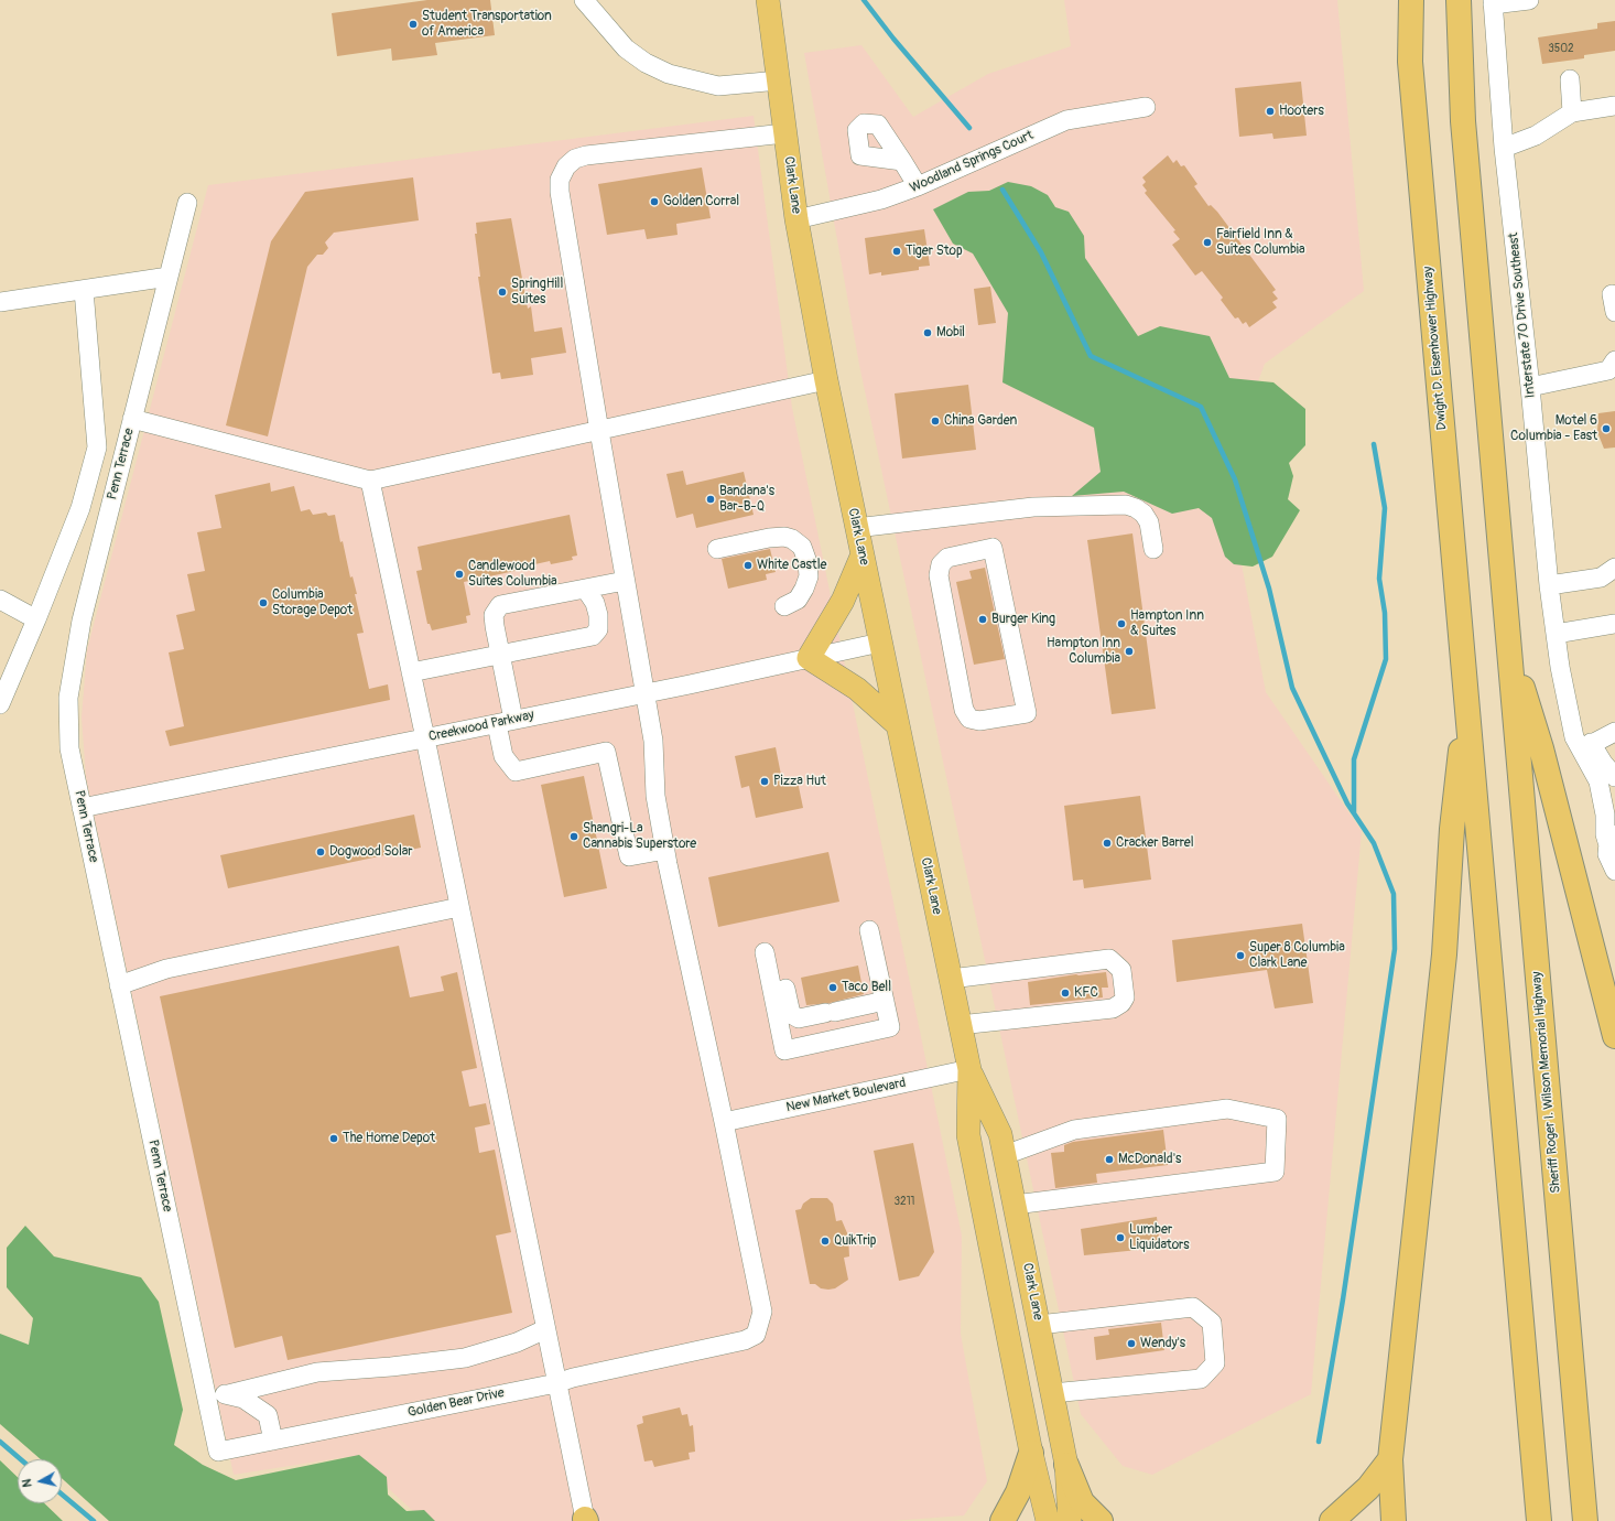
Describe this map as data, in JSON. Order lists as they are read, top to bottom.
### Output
{
  "streets": {
    "highway": ["Dwight D. Eisenhower Highway", "Sheriff Roger I. Wilson Memorial Highway"],
    "main road": ["Clark Lane"],
    "street": [
      "Woodland Springs Court",
      "Interstate 70 Drive Southeast",
      "Penn Terrace",
      "Creekwood Parkway",
      "New Market Boulevard",
      "Golden Bear Drive"
    ]
  },
  "crossings": [
    ["Woodland Springs Court", "Clark Lane"],
    ["Clark Lane", "Creekwood Parkway"],
    ["Clark Lane", "New Market Boulevard"],
    ["Penn Terrace", "Creekwood Parkway"],
    ["Penn Terrace", "Golden Bear Drive"],
    ["New Market Boulevard", "Golden Bear Drive"]
  ],
  "places": [
    "Student Transportation of America",
    "Hooters",
    "Golden Corral",
    "Fairfield Inn & Suites Columbia",
    "Tiger Stop",
    "SpringHill Suites",
    "Mobil",
    "China Garden",
    "Motel 6 Columbia - East",
    "Bandana's Bar-B-Q",
    "White Castle",
    "Candlewood Suites Columbia",
    "Columbia Storage Depot",
    "Burger King",
    "Hampton Inn & Suites",
    "Hampton Inn Columbia",
    "Pizza Hut",
    "Shangri-La Cannabis Superstore",
    "Cracker Barrel",
    "Dogwood Solar",
    "Super 8 Columbia Clark Lane",
    "Taco Bell",
    "KFC",
    "The Home Depot",
    "McDonald's",
    "Lumber Liquidators",
    "QuikTrip",
    "Wendy's"
  ],
  "house_numbers": ["3502", "3211"],
  "north": "left"
}
